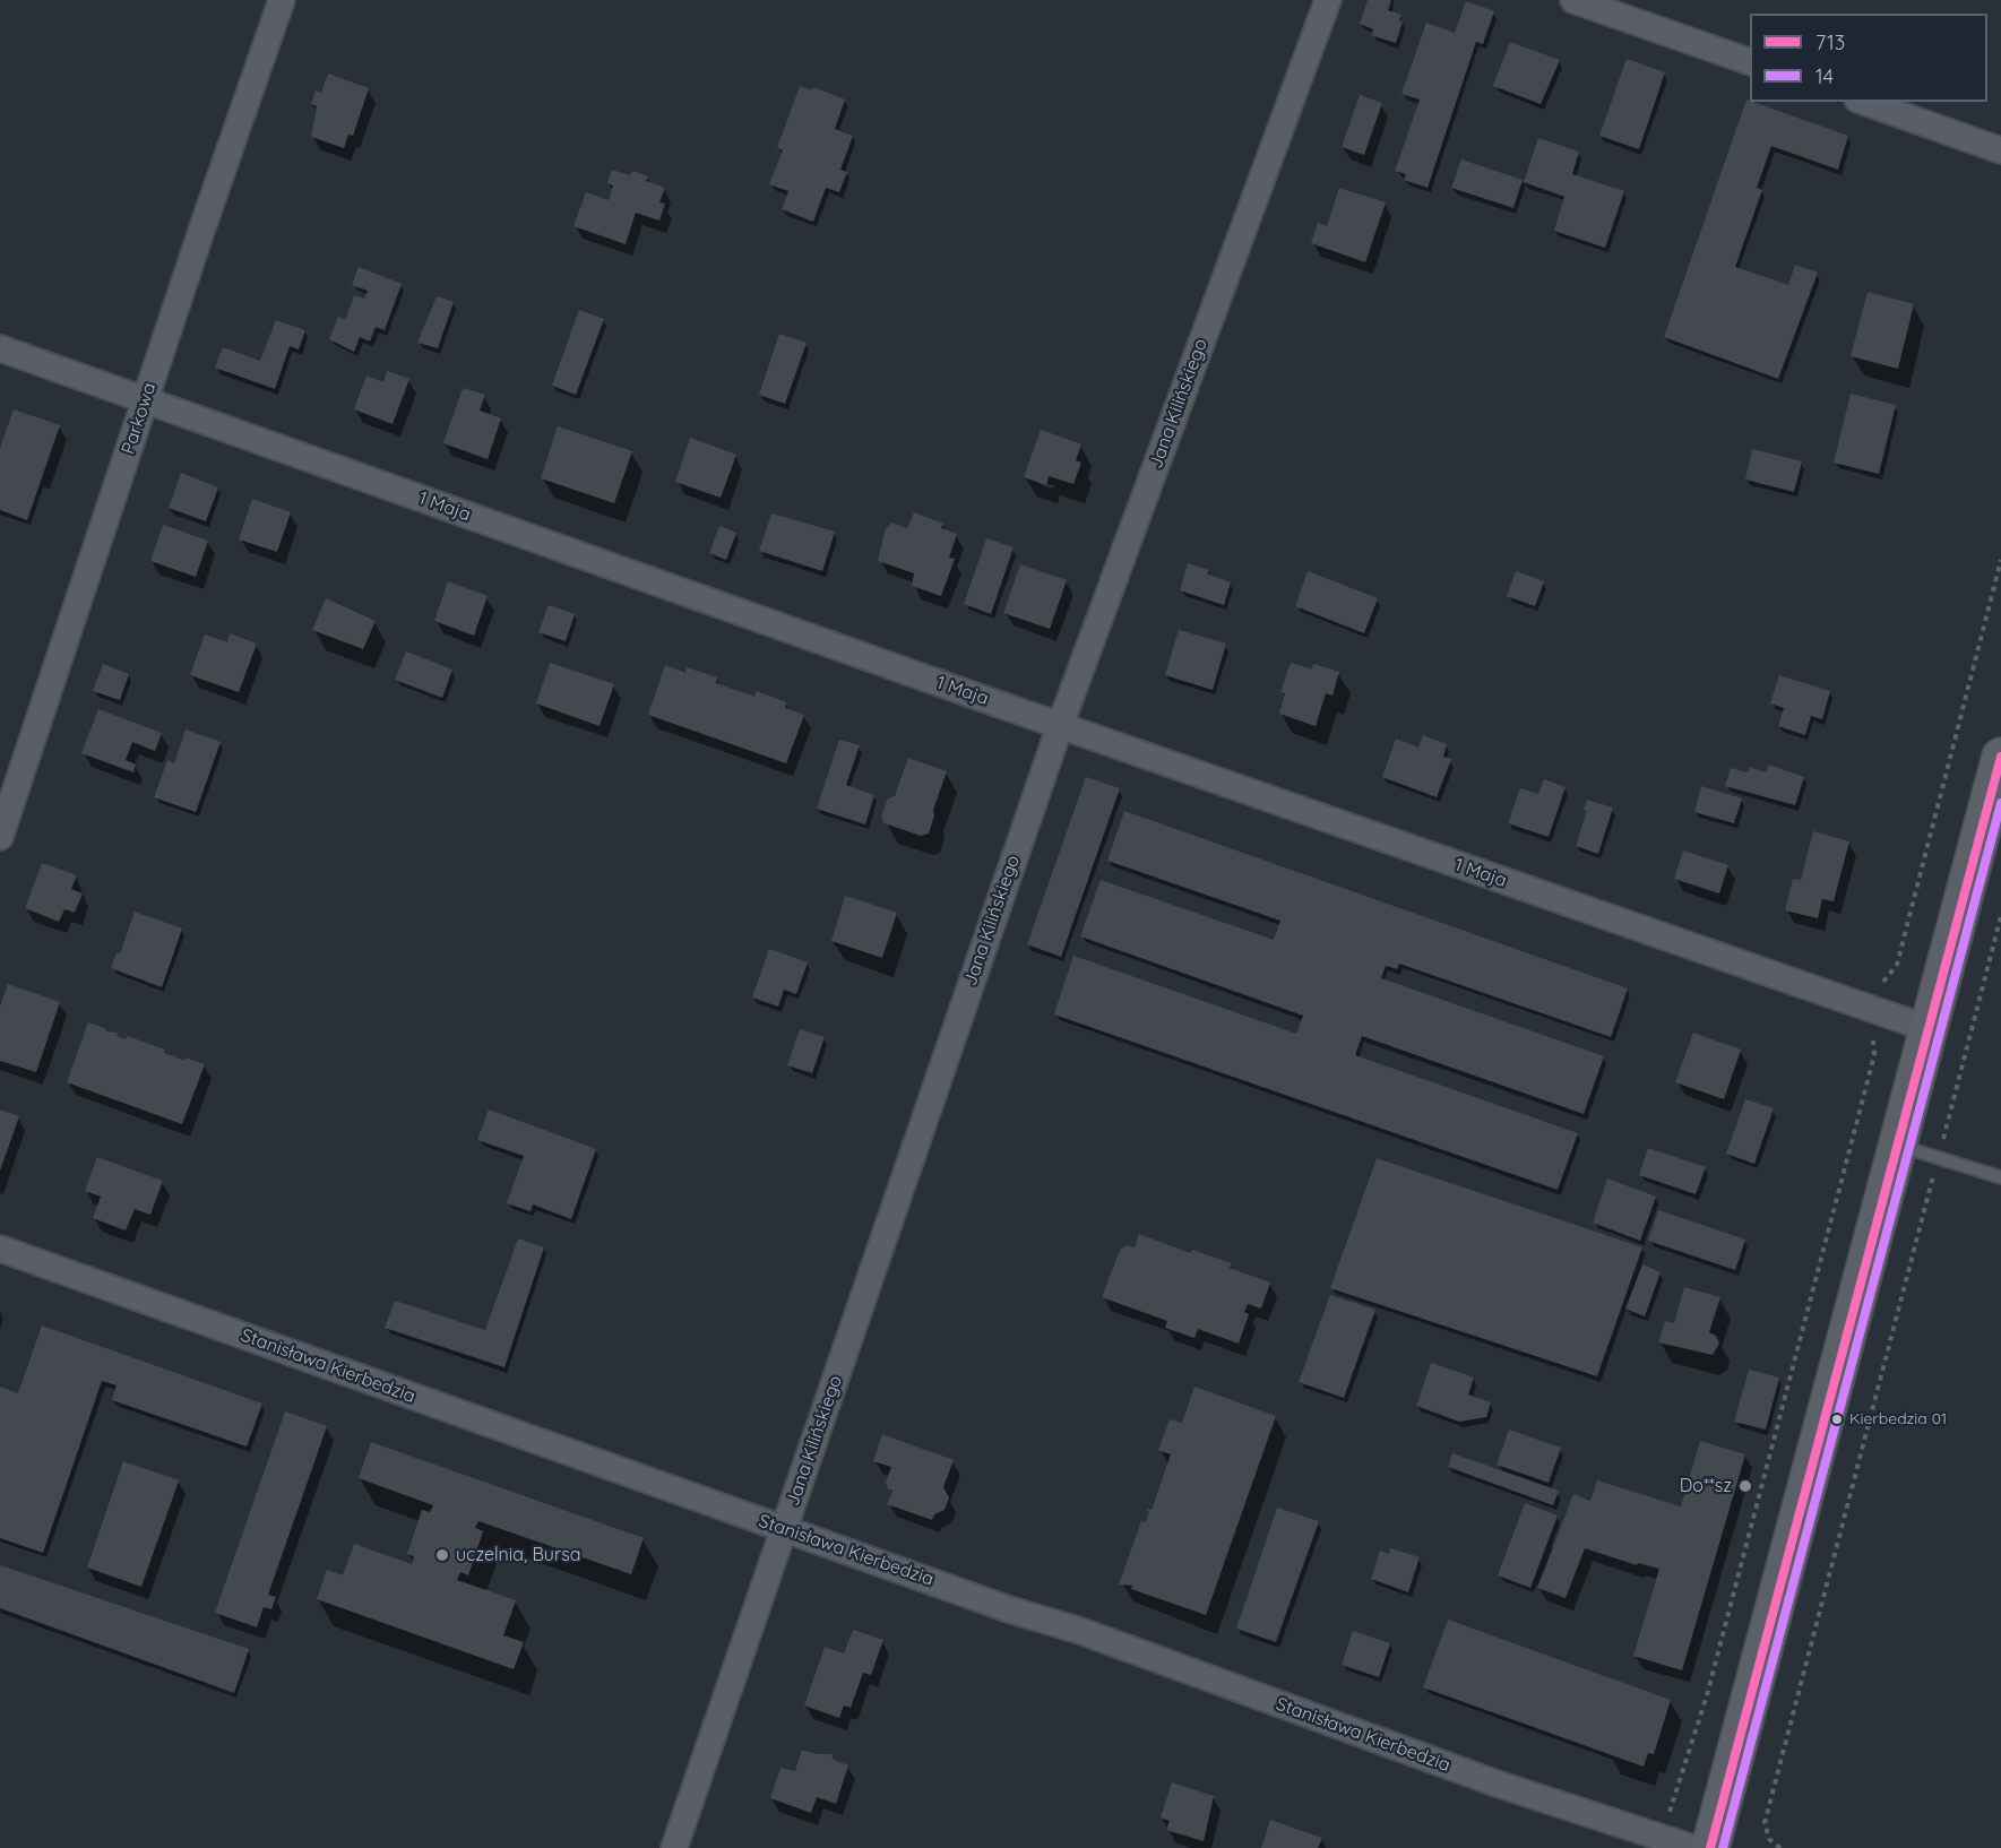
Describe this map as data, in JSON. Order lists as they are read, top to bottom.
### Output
{
  "streets": {
    "street": [
      "Jana Kilińskiego",
      "Parkowa",
      "1 Maja",
      "Stanisława Kierbedzia"
    ]
  },
  "crossings": [
    ["Jana Kilińskiego", "1 Maja"],
    ["Jana Kilińskiego", "Stanisława Kierbedzia"],
    ["Parkowa", "1 Maja"]
  ],
  "places": ["Kierbedzia 01", "Do**sz", "uczelnia, Bursa"],
  "lines": ["transit line 713", "transit line 14"],
  "legend": ["713", "14"]
}
